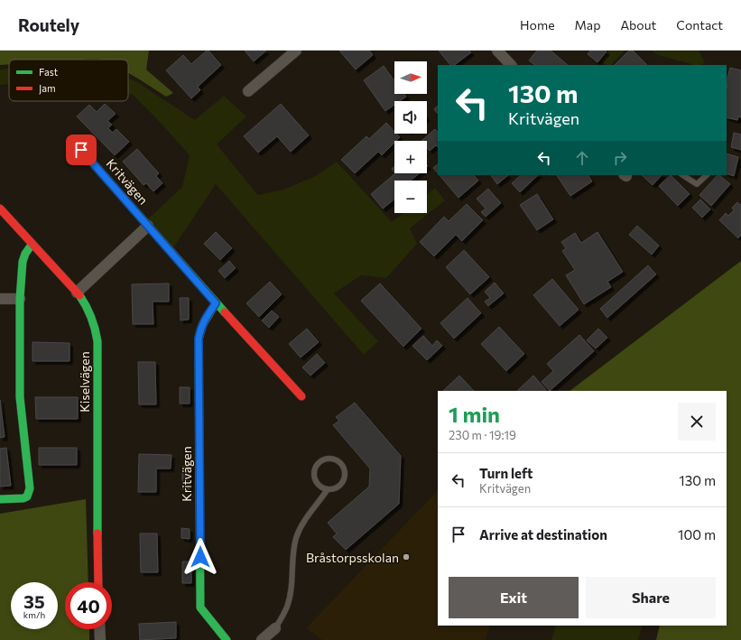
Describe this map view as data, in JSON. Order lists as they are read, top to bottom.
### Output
{
  "streets": {
    "street": ["Kritvägen", "Kiselvägen"]
  },
  "places": ["Bråstorpsskolan"],
  "legend": ["Fast", "Jam"],
  "north": "right",
  "page": {
    "header": "Routely",
    "nav": [
      "Home",
      "Map",
      "About",
      "Contact"
    ],
    "map_buttons": ["+", "−"],
    "turn": ["130 m", "Kritvägen"],
    "heading": ["1 min", "230 m · 19:19"],
    "list": [
      {
        "name": "Turn left",
        "note": "Kritvägen",
        "value": "130 m"
      },
      {
        "name": "Arrive at destination",
        "value": "100 m"
      }
    ],
    "buttons": ["Exit", "Share"],
    "speed": "35 km/h",
    "limit": "40"
  }
}
